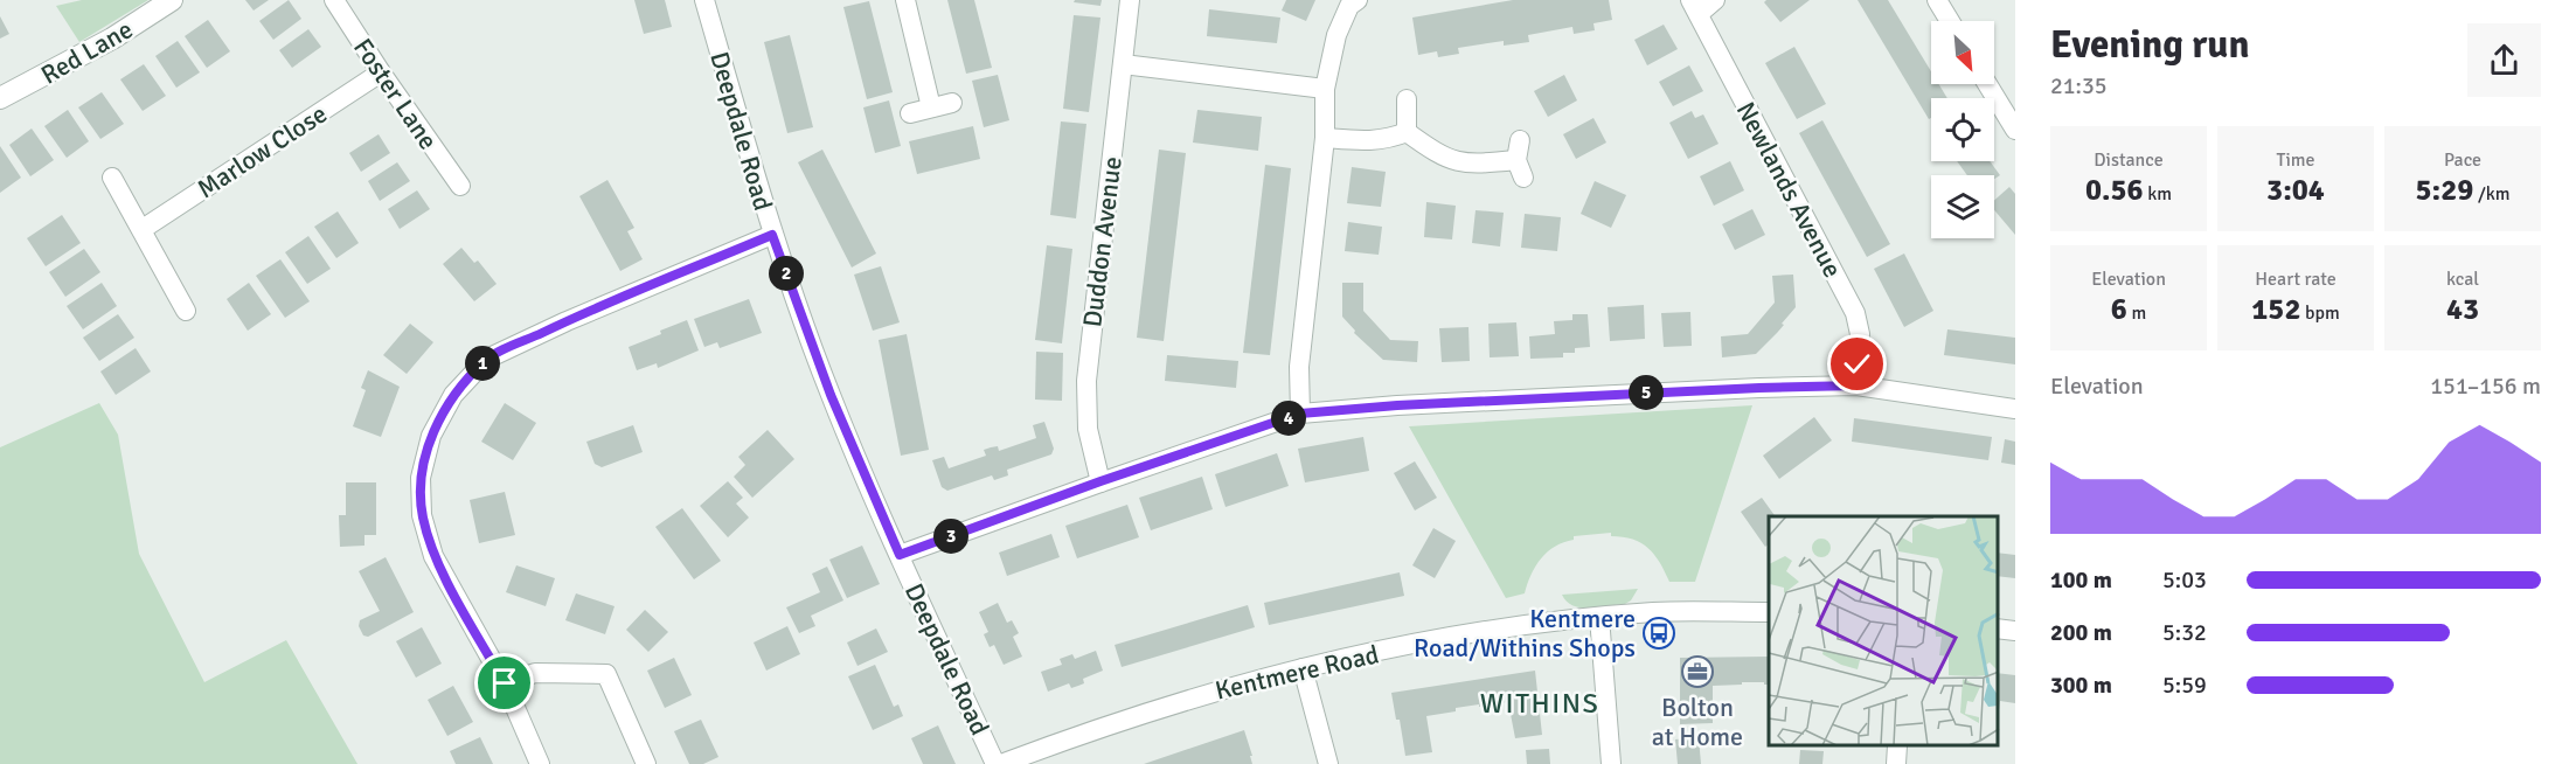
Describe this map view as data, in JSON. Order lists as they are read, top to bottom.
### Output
{
  "streets": {
    "street": [
      "Red Lane",
      "Foster Lane",
      "Deepdale Road",
      "Marlow Close",
      "Newlands Avenue",
      "Duddon Avenue",
      "Kentmere Road"
    ]
  },
  "crossings": [
    ["Foster Lane", "Marlow Close"]
  ],
  "districts": ["WITHINS"],
  "places": {
    "bus stop": ["Kentmere Road/Withins Shops"],
    "office": ["Bolton at Home"]
  },
  "north": "bottom right",
  "page": {
    "heading": ["Evening run", "21:35"],
    "stats": [
      ["Distance", "0.56 km"],
      ["Time", "3:04"],
      ["Pace", "5:29 /km"],
      ["Elevation", "6 m"],
      ["Heart rate", "152 bpm"],
      ["kcal", "43"]
    ],
    "pins": [
      "2",
      "1",
      "5",
      "4",
      "3"
    ],
    "chart": ["Elevation", "151–156 m"],
    "list": [
      {
        "name": "100 m",
        "note": "5:03"
      },
      {
        "name": "200 m",
        "note": "5:32"
      },
      {
        "name": "300 m",
        "note": "5:59"
      }
    ]
  }
}
